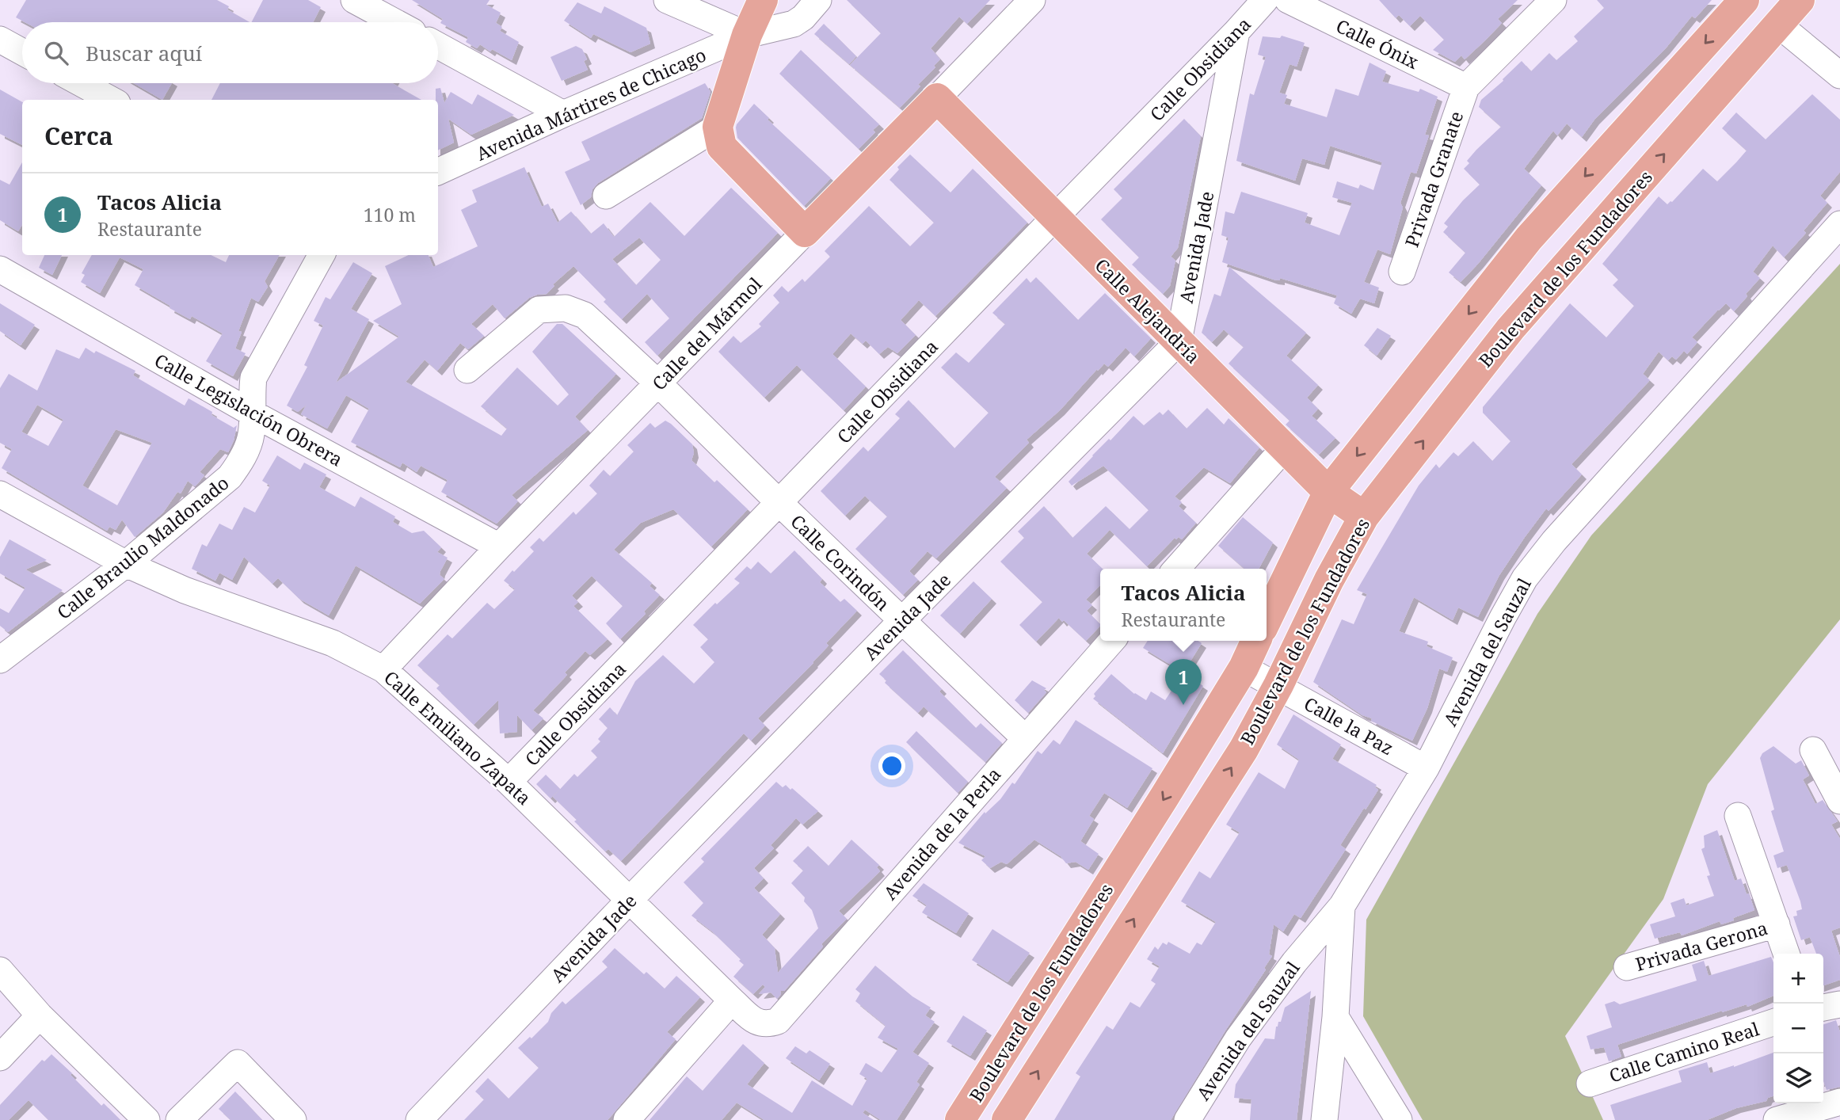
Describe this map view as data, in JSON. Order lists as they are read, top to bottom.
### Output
{
  "streets": {
    "main road": ["Boulevard de los Fundadores", "Calle Alejandría", "Calle del Mármol"],
    "street": [
      "Calle Ónix",
      "Calle Obsidiana",
      "Avenida Mártires de Chicago",
      "Privada Granate",
      "Avenida Jade",
      "Calle Legislación Obrera",
      "Calle Braulio Maldonado",
      "Calle Corindón",
      "Avenida del Sauzal",
      "Calle la Paz",
      "Calle Emiliano Zapata",
      "Avenida de la Perla",
      "Privada Gerona",
      "Calle Camino Real"
    ]
  },
  "crossings": [
    ["Calle Ónix", "Privada Granate"],
    ["Calle Obsidiana", "Avenida Jade"],
    ["Calle Obsidiana", "Calle Alejandría"],
    ["Calle Obsidiana", "Calle Corindón"],
    ["Calle Obsidiana", "Calle Emiliano Zapata"],
    ["Avenida Jade", "Calle Alejandría"],
    ["Avenida Jade", "Calle Corindón"],
    ["Avenida Jade", "Calle Emiliano Zapata"],
    ["Boulevard de los Fundadores", "Calle Alejandría"],
    ["Boulevard de los Fundadores", "Calle la Paz"],
    ["Calle Alejandría", "Calle del Mármol"],
    ["Calle del Mármol", "Calle Legislación Obrera"],
    ["Calle del Mármol", "Calle Corindón"],
    ["Calle del Mármol", "Calle Emiliano Zapata"],
    ["Calle Legislación Obrera", "Calle Braulio Maldonado"],
    ["Calle Braulio Maldonado", "Calle Emiliano Zapata"],
    ["Calle Corindón", "Avenida de la Perla"],
    ["Avenida del Sauzal", "Calle la Paz"],
    ["Calle Emiliano Zapata", "Avenida de la Perla"]
  ],
  "page": {
    "search": "Buscar aquí",
    "heading": "Cerca",
    "list": [
      {
        "mark": "1",
        "name": "Tacos Alicia",
        "note": "Restaurante",
        "value": "110 m"
      }
    ],
    "popup": ["Tacos Alicia", "Restaurante"],
    "pins": "1",
    "map_buttons": ["+", "−"]
  }
}
